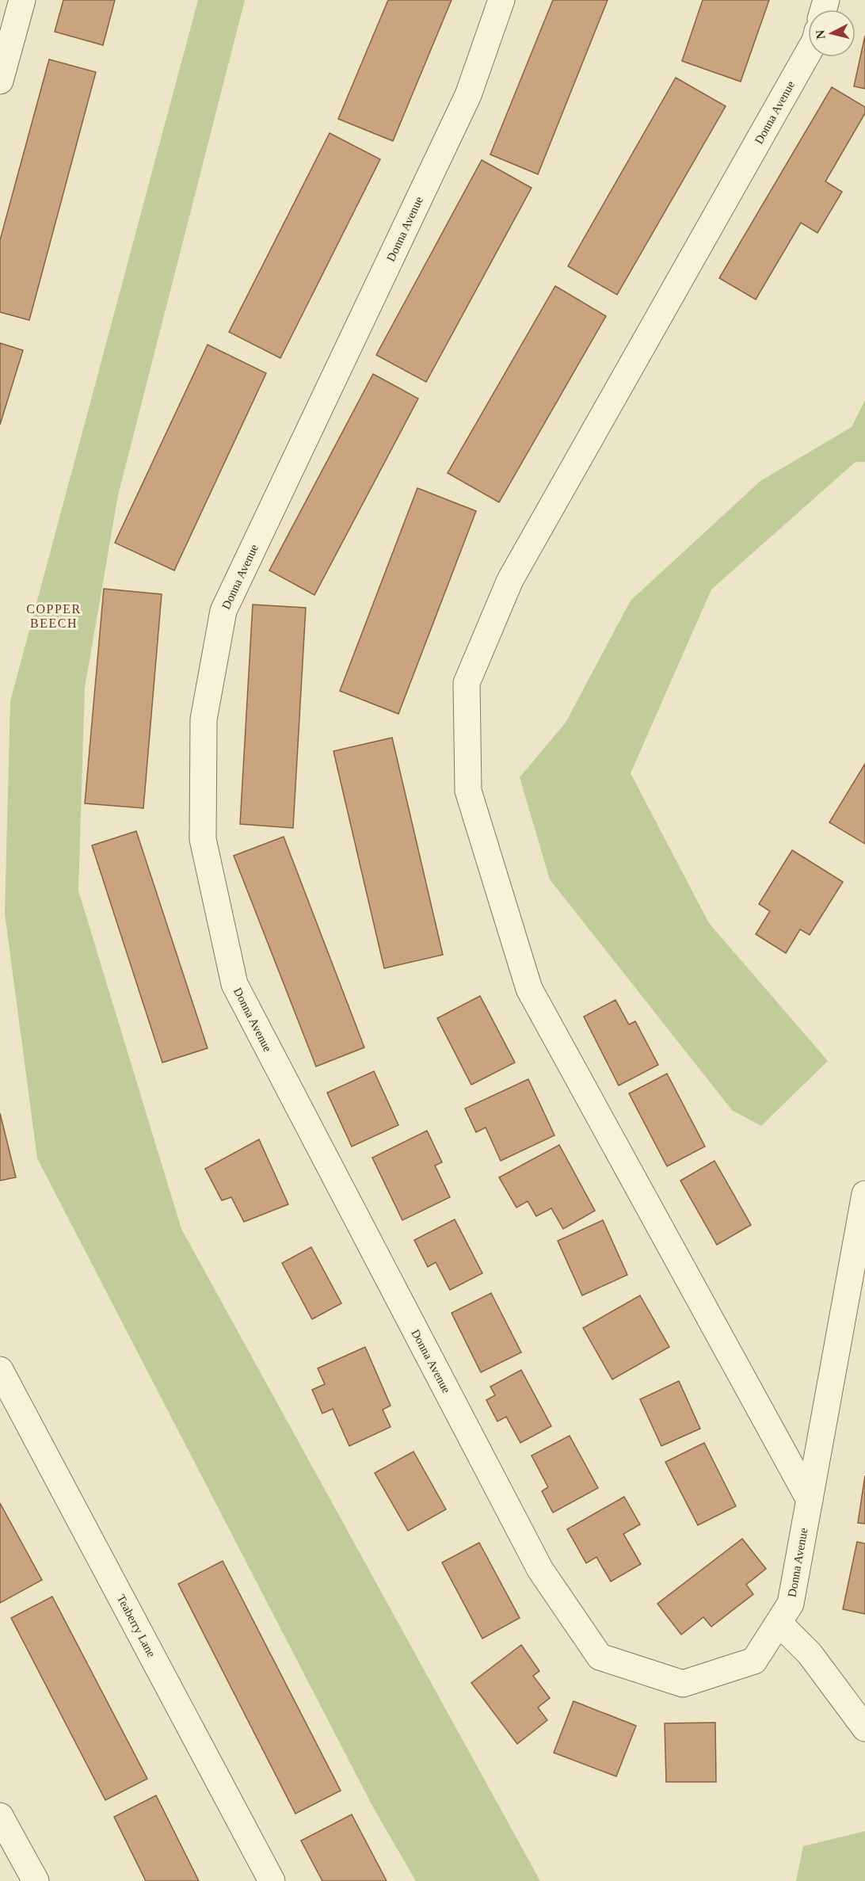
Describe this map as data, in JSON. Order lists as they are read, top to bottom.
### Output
{
  "streets": {
    "street": ["Donna Avenue", "Teaberry Lane"]
  },
  "districts": ["COPPER BEECH"],
  "north": "left"
}
